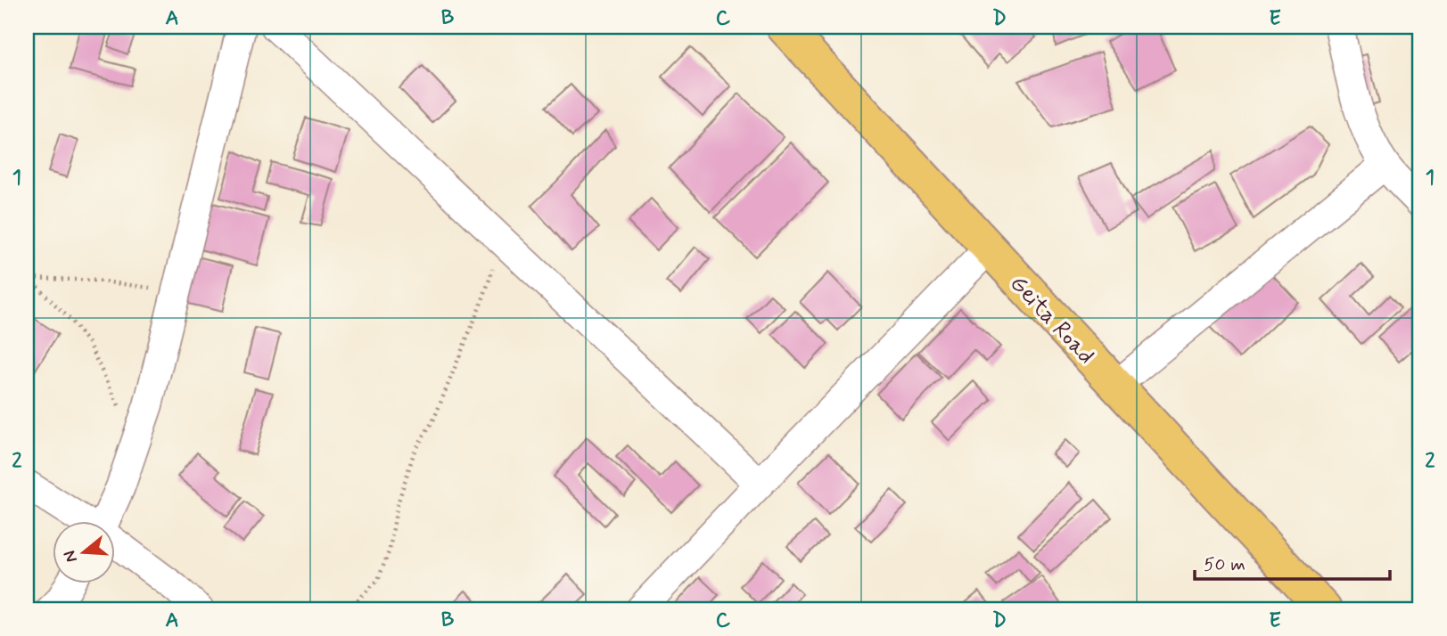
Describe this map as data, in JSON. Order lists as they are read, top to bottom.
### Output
{
  "streets": {
    "highway": ["Geita Road"]
  },
  "scale_bar": "50 m",
  "north": "left",
  "grid": {
    "columns": [
      "A",
      "B",
      "C",
      "D",
      "E"
    ],
    "rows": ["1", "2"]
  }
}
